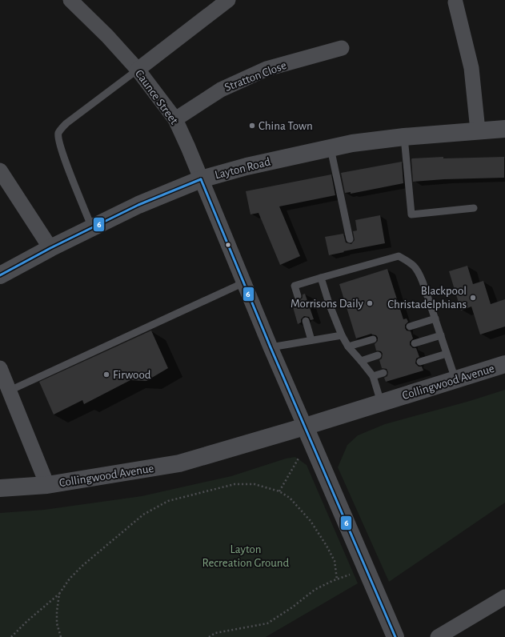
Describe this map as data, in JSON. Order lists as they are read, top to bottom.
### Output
{
  "streets": {
    "street": [
      "Stratton Close",
      "Caunce Street",
      "Layton Road",
      "Collingwood Avenue"
    ]
  },
  "crossings": [
    ["Stratton Close", "Caunce Street"],
    ["Caunce Street", "Layton Road"],
    ["Caunce Street", "Collingwood Avenue"]
  ],
  "parks": ["Layton Recreation Ground"],
  "places": [
    "China Town",
    "Blackpool Christadelphians",
    "Morrisons Daily",
    "Firwood"
  ],
  "lines": ["transit line 6"]
}
